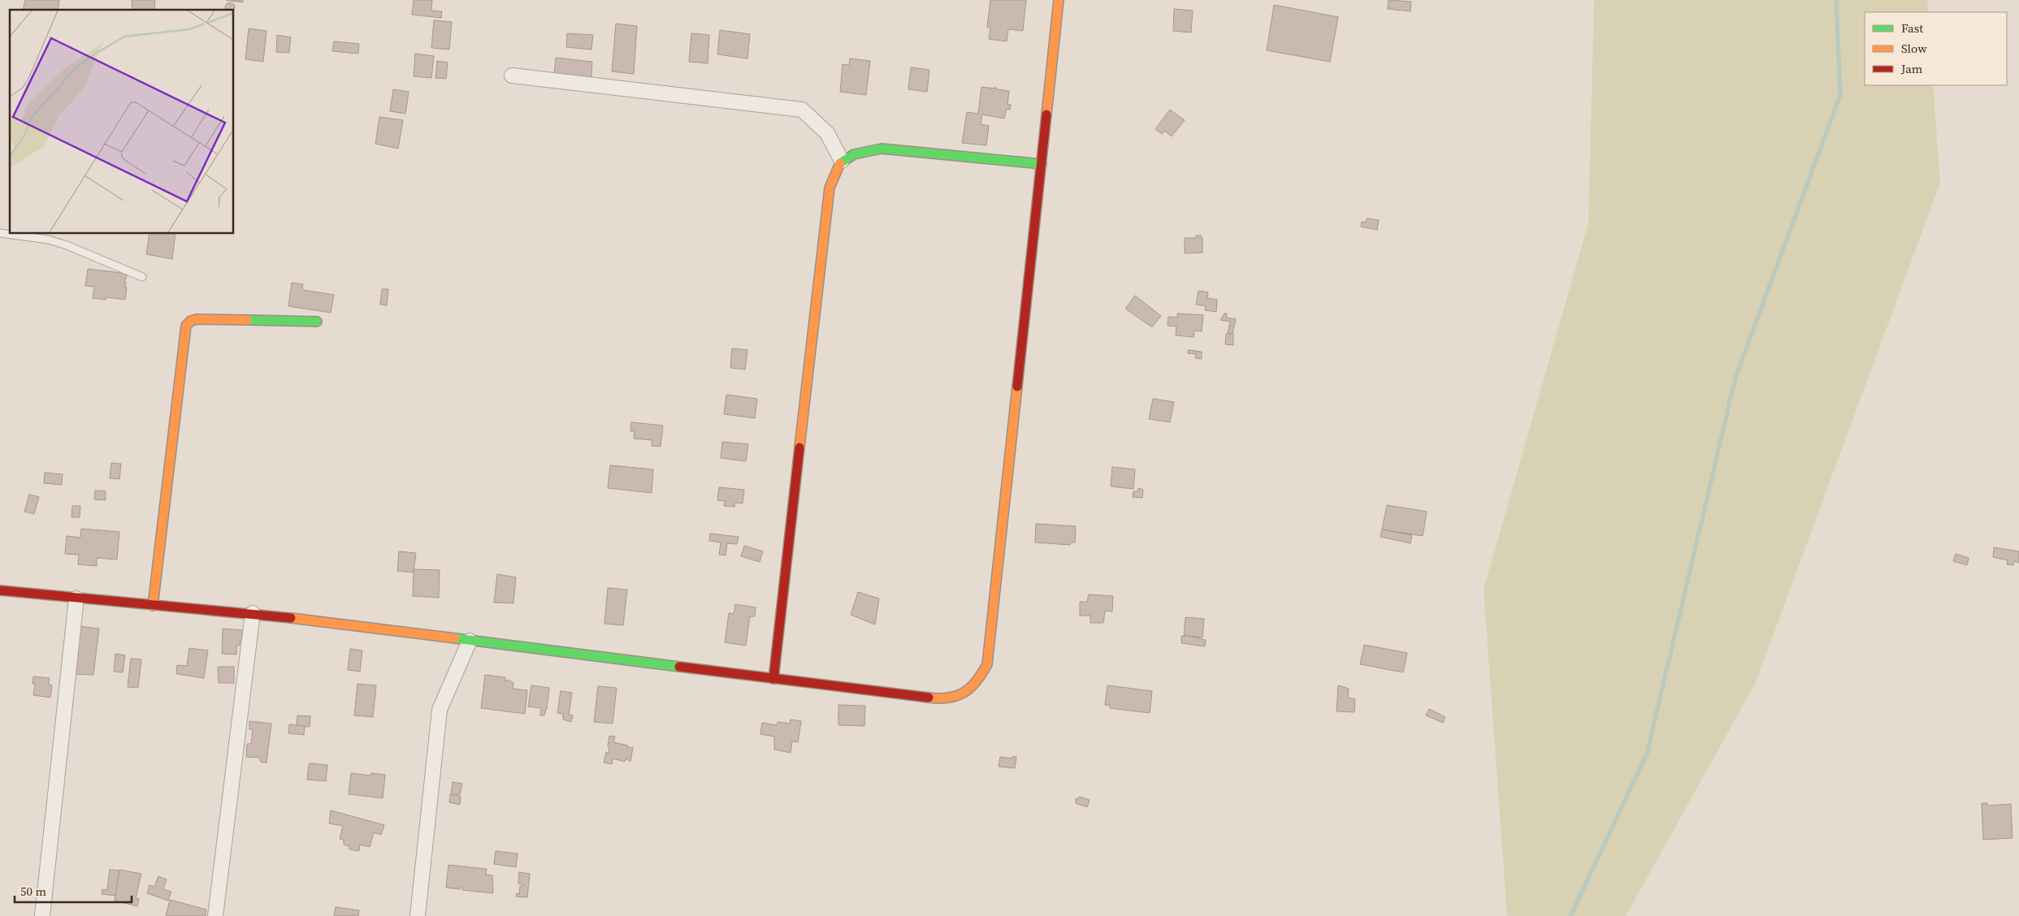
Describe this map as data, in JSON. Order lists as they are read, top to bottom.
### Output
{
  "legend": ["Fast", "Slow", "Jam"],
  "scale_bar": "50 m"
}
